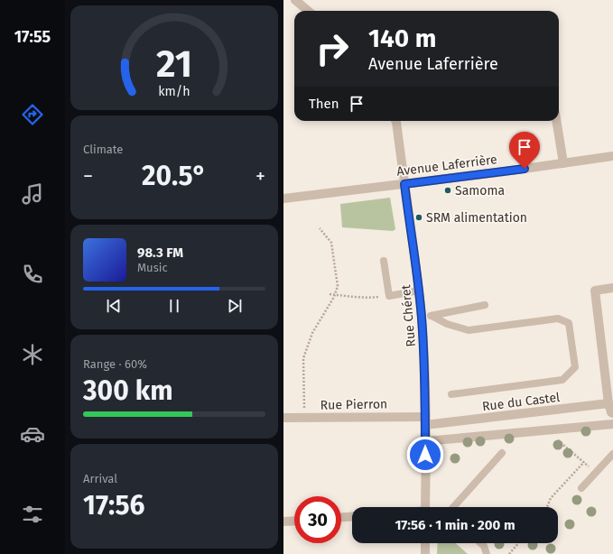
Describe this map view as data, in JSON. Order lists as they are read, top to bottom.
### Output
{
  "streets": {
    "street": [
      "Avenue Laferrière",
      "Rue Chéret",
      "Rue du Castel",
      "Rue Pierron"
    ]
  },
  "crossings": [
    ["Avenue Laferrière", "Rue Chéret"],
    ["Rue Chéret", "Rue du Castel"],
    ["Rue Chéret", "Rue Pierron"],
    ["Rue du Castel", "Rue Pierron"]
  ],
  "places": ["Samoma", "SRM alimentation"],
  "page": {
    "tabs": "17:55",
    "turn": ["140 m", "Avenue Laferrière"],
    "then": "Then",
    "tile": [
      "Climate",
      ["Range · 60%", "300 km"],
      ["Arrival", "17:56"]
    ],
    "heat": ["−", "20.5°", "+"],
    "song": ["98.3 FM", "Music"],
    "limit": "30",
    "trip": "17:56 · 1 min · 200 m",
    "gauge": ["21", "km/h"]
  }
}
